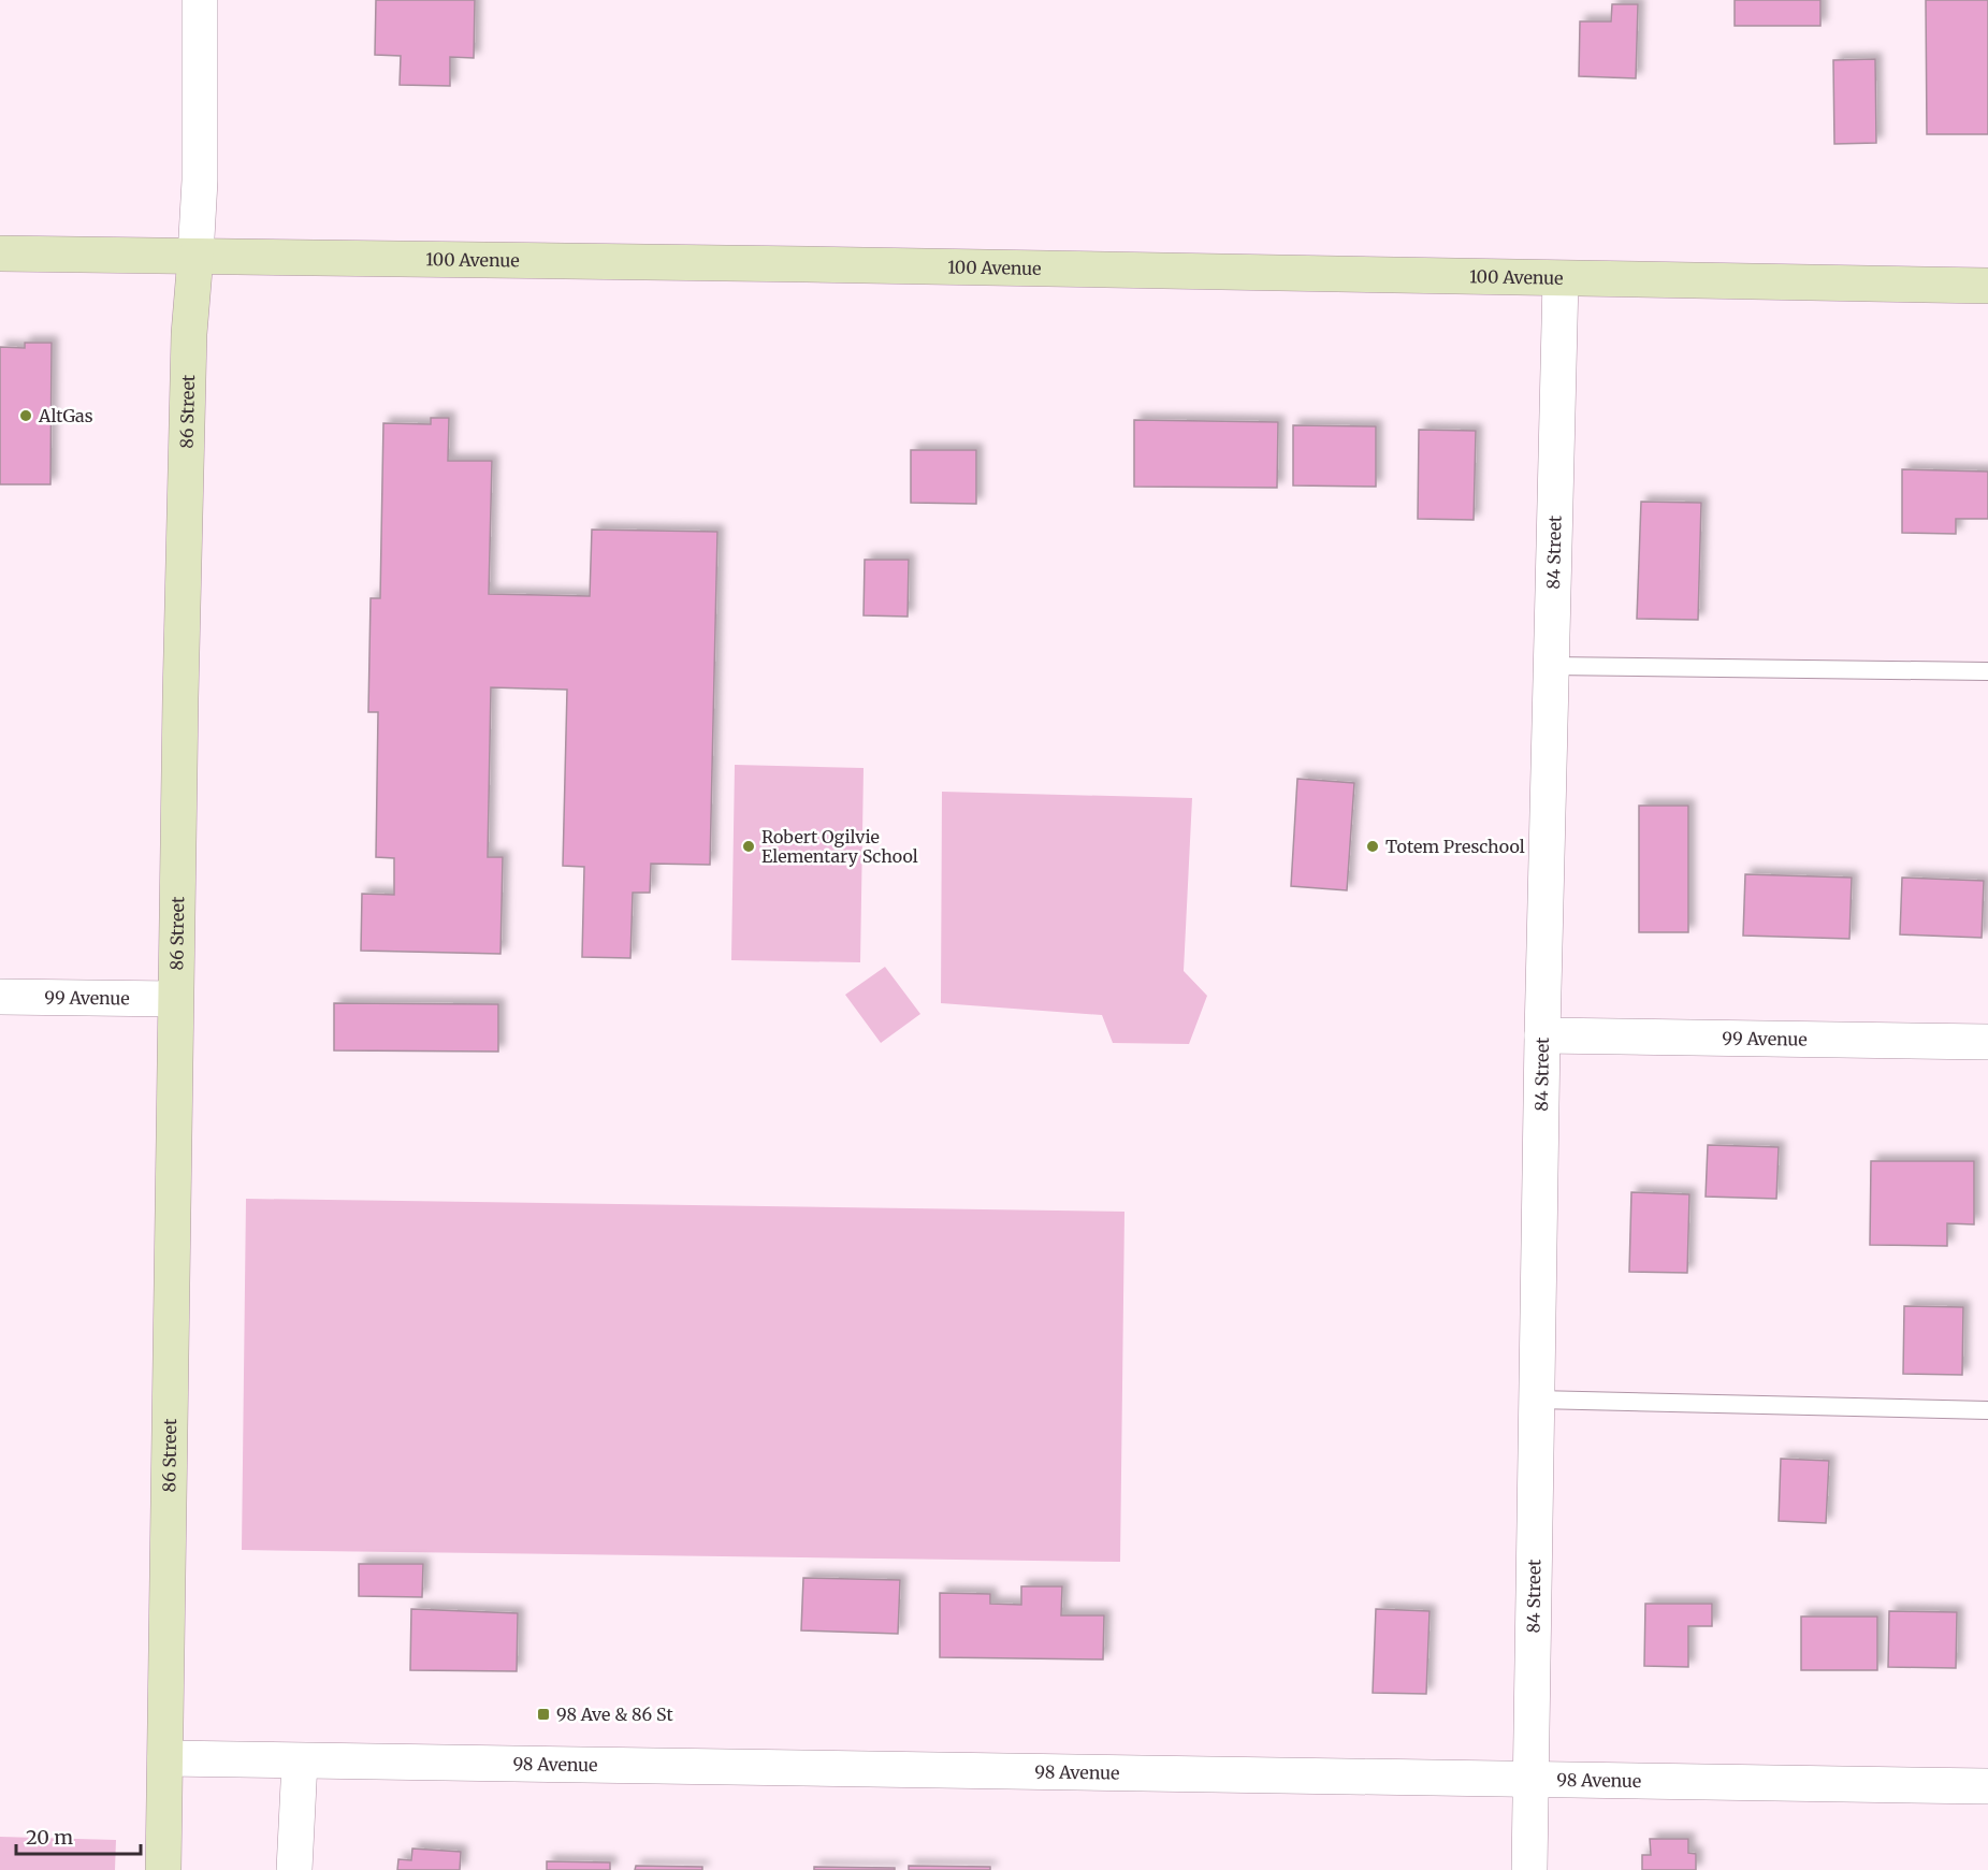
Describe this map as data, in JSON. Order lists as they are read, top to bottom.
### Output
{
  "streets": {
    "main road": ["100 Avenue", "86 Street"],
    "street": ["84 Street", "99 Avenue", "98 Avenue"]
  },
  "crossings": [
    ["100 Avenue", "86 Street"],
    ["100 Avenue", "84 Street"],
    ["86 Street", "99 Avenue"],
    ["86 Street", "98 Avenue"],
    ["84 Street", "99 Avenue"],
    ["84 Street", "98 Avenue"]
  ],
  "places": {
    "other": ["AltGas", "Robert Ogilvie Elementary School", "Totem Preschool"],
    "transit": ["98 Ave & 86 St"]
  },
  "scale_bar": "20 m"
}
